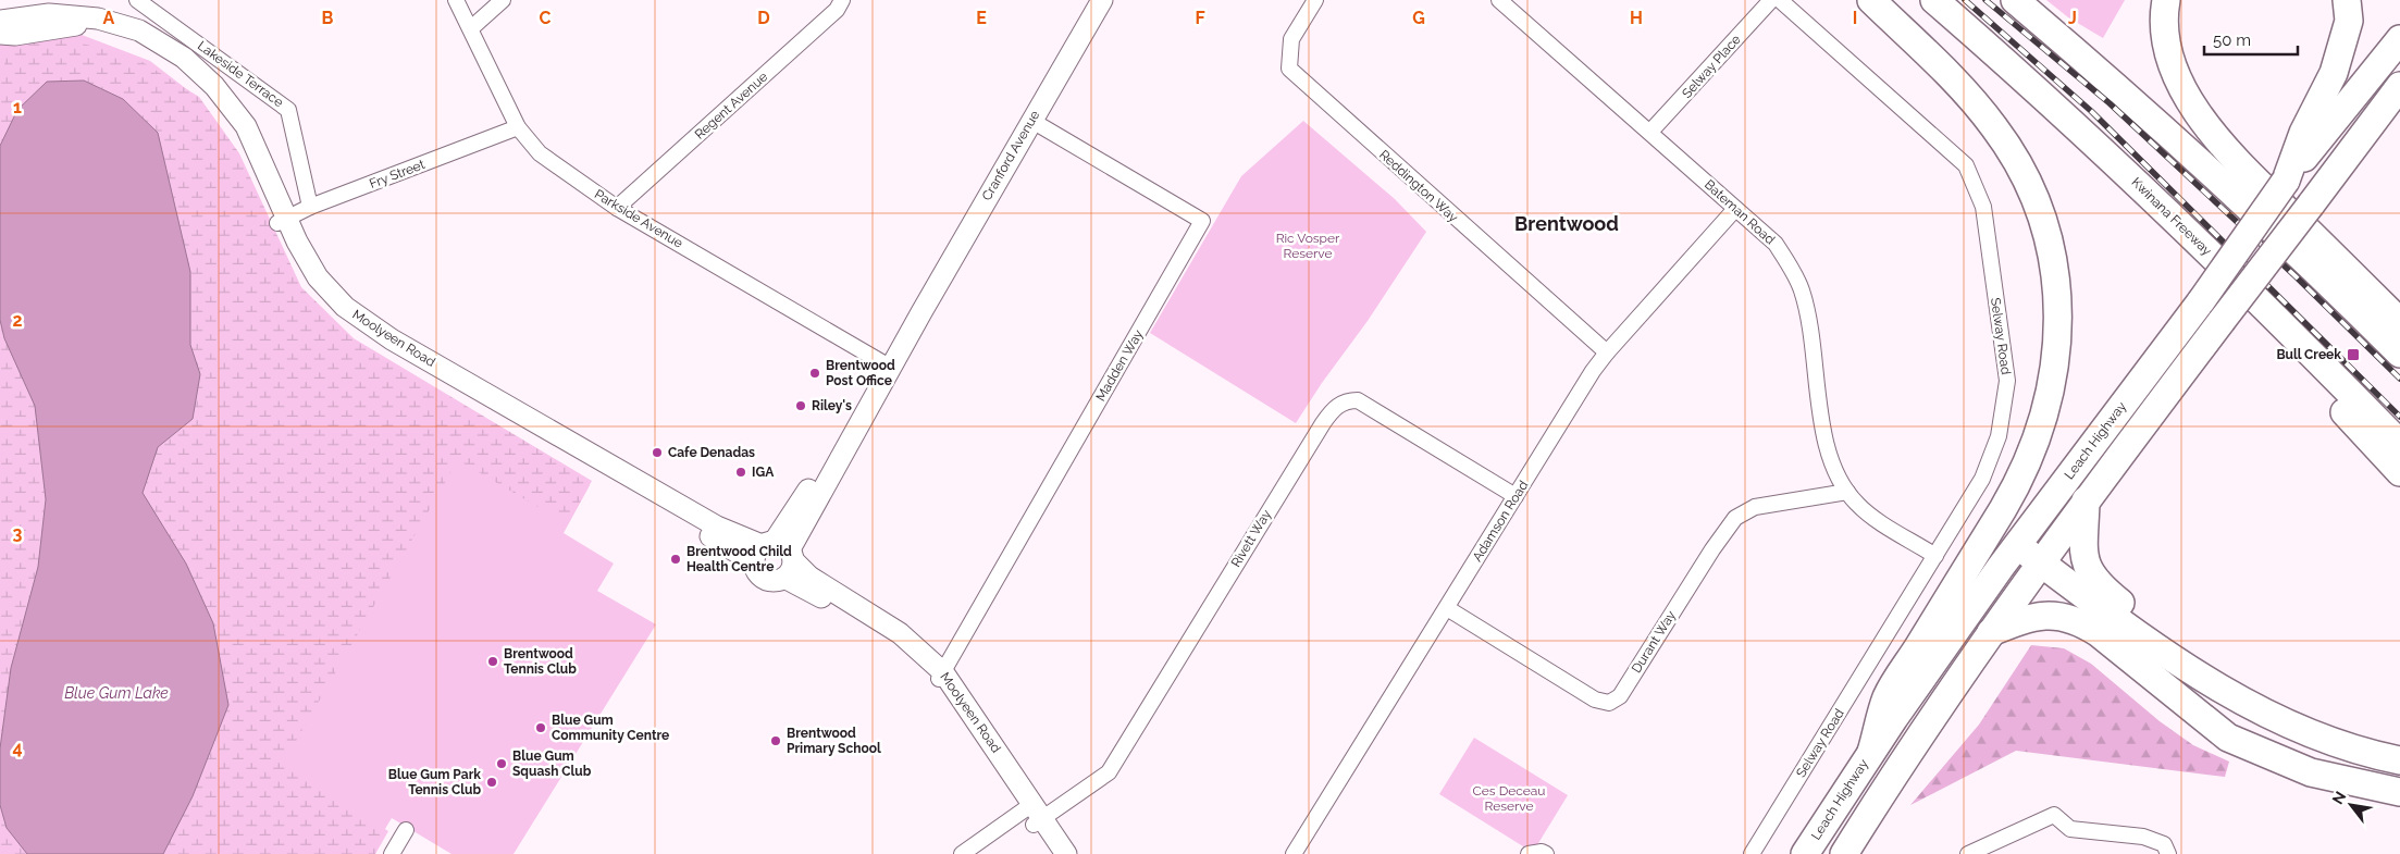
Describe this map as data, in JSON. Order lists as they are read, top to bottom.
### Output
{
  "streets": {
    "highway": ["Kwinana Freeway", "Leach Highway"],
    "main road": ["Cranford Avenue", "Moolyeen Road"],
    "street": [
      "Selway Place",
      "Lakeside Terrace",
      "Regent Avenue",
      "Fry Street",
      "Reddington Way",
      "Bateman Road",
      "Parkside Avenue",
      "Selway Road",
      "Madden Way",
      "Adamson Road",
      "Rivett Way",
      "Durant Way"
    ]
  },
  "crossings": [
    ["Selway Place", "Bateman Road"],
    ["Lakeside Terrace", "Fry Street"],
    ["Regent Avenue", "Parkside Avenue"],
    ["Cranford Avenue", "Parkside Avenue"],
    ["Cranford Avenue", "Moolyeen Road"],
    ["Cranford Avenue", "Madden Way"],
    ["Fry Street", "Parkside Avenue"],
    ["Fry Street", "Moolyeen Road"],
    ["Reddington Way", "Adamson Road"],
    ["Bateman Road", "Selway Road"],
    ["Bateman Road", "Adamson Road"],
    ["Bateman Road", "Durant Way"],
    ["Moolyeen Road", "Madden Way"],
    ["Moolyeen Road", "Rivett Way"],
    ["Adamson Road", "Rivett Way"],
    ["Adamson Road", "Durant Way"]
  ],
  "districts": ["Brentwood"],
  "water": ["Blue Gum Lake"],
  "parks": ["Ric Vosper Reserve", "Ces Deceau Reserve"],
  "places": {
    "transit": ["Bull Creek"],
    "other": [
      "Brentwood Post Office",
      "Riley's",
      "Cafe Denadas",
      "IGA",
      "Brentwood Child Health Centre",
      "Brentwood Tennis Club",
      "Blue Gum Community Centre",
      "Brentwood Primary School",
      "Blue Gum Squash Club",
      "Blue Gum Park Tennis Club"
    ]
  },
  "scale_bar": "50 m",
  "north": "top left",
  "grid": {
    "columns": [
      "A",
      "B",
      "C",
      "D",
      "E",
      "F",
      "G",
      "H",
      "I",
      "J"
    ],
    "rows": [
      "1",
      "2",
      "3",
      "4"
    ]
  }
}
